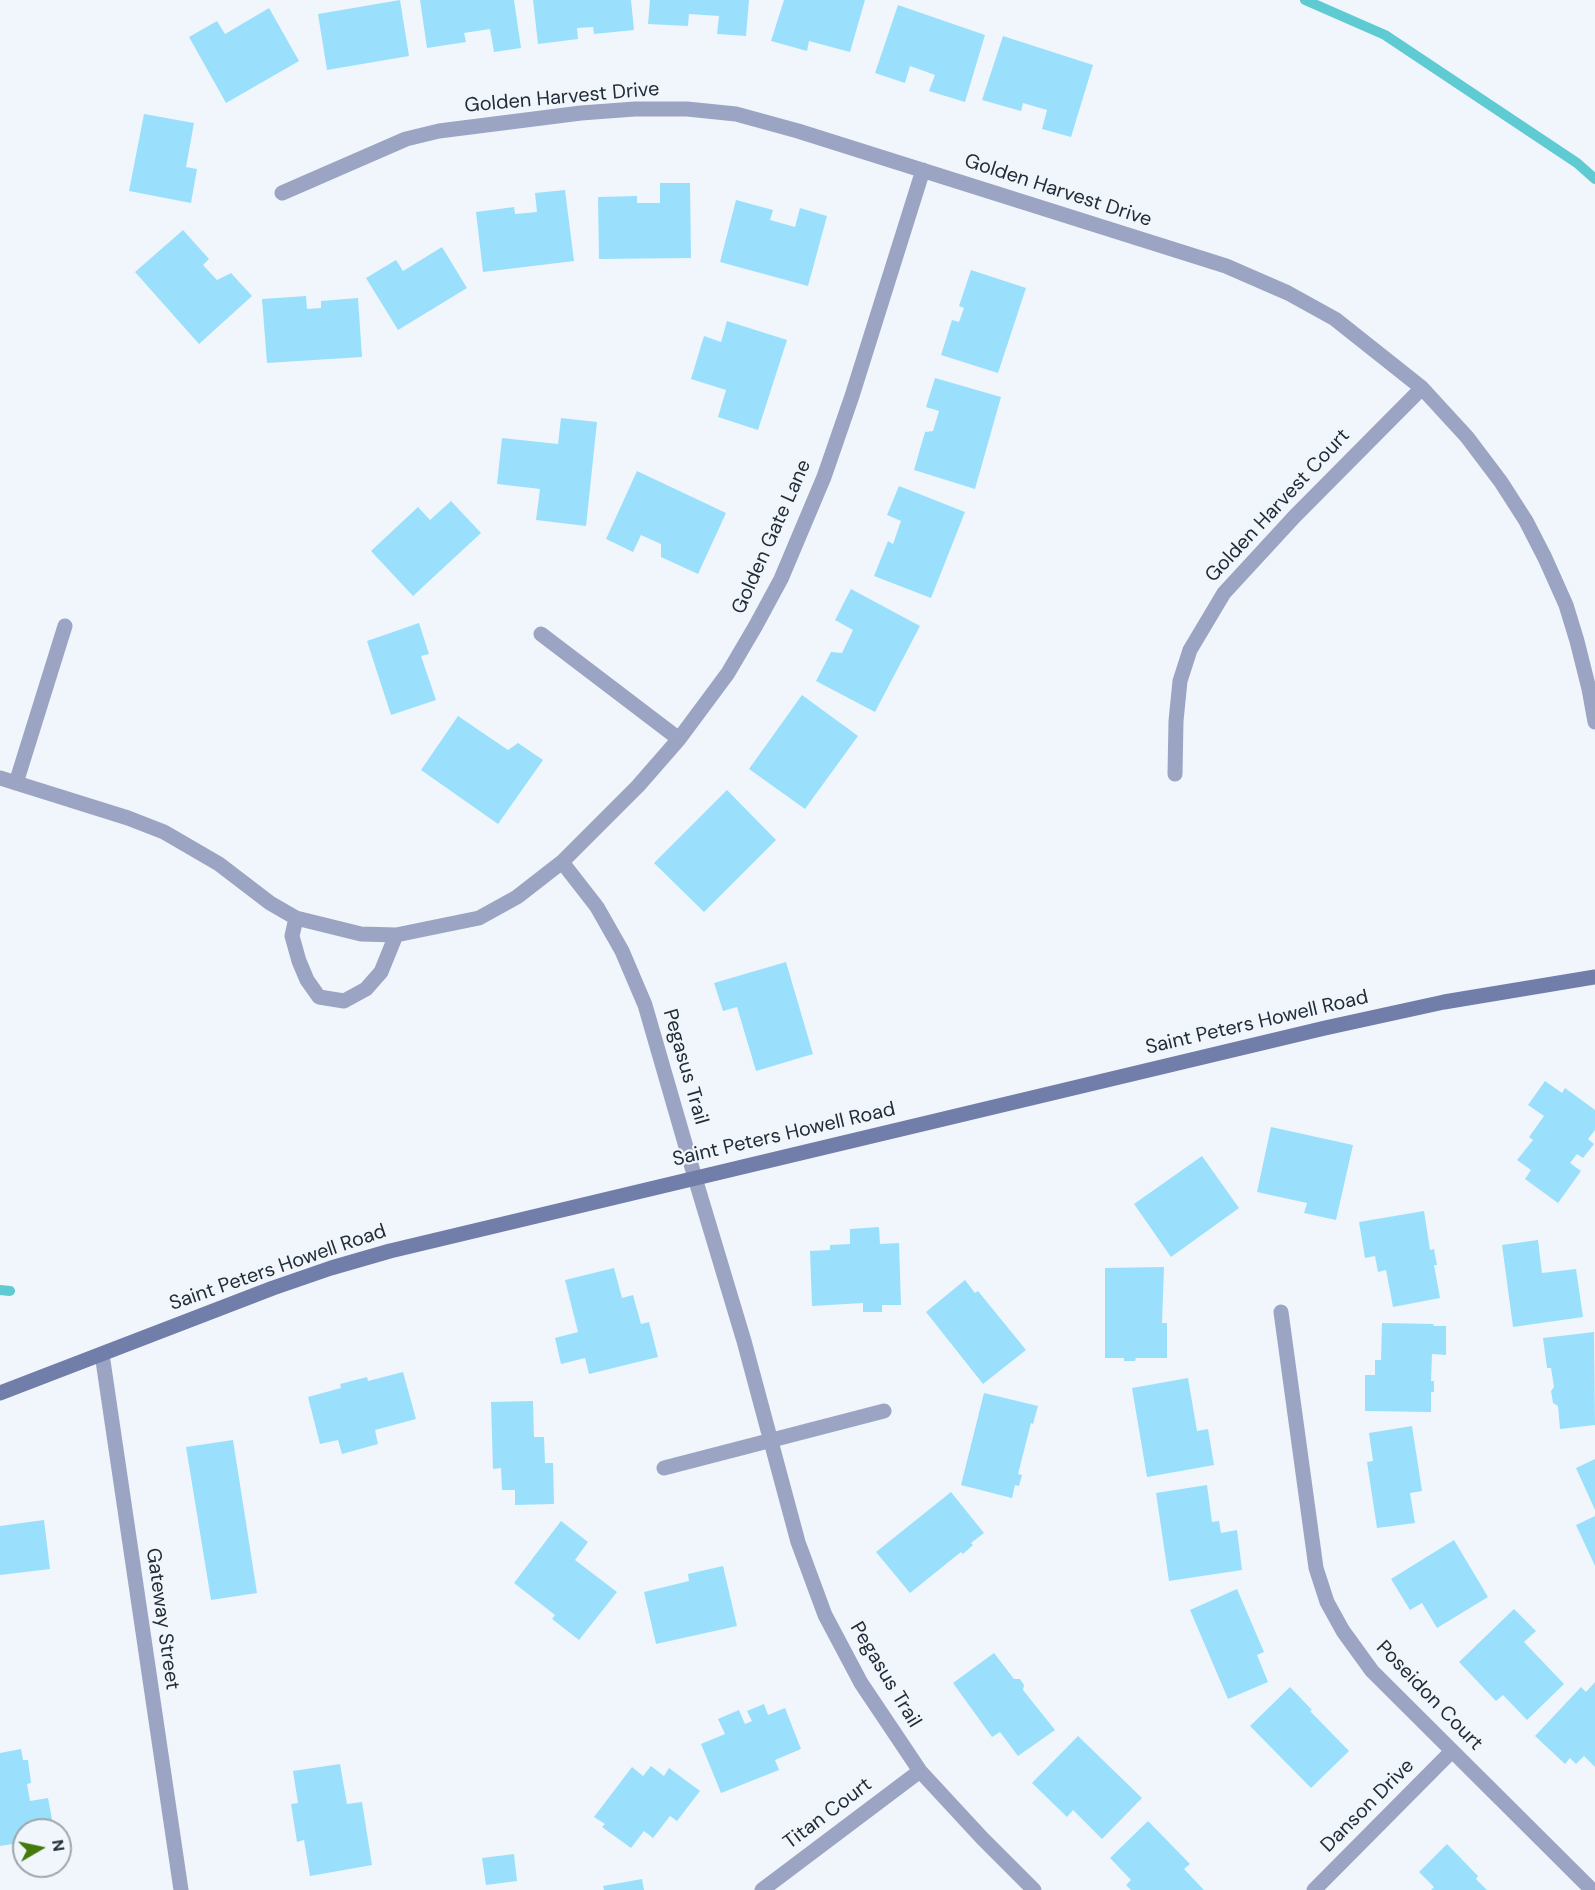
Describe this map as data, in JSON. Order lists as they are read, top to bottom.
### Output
{
  "streets": {
    "main road": ["Saint Peters Howell Road"],
    "street": [
      "Golden Harvest Drive",
      "Golden Harvest Court",
      "Golden Gate Lane",
      "Pegasus Trail",
      "Gateway Street",
      "Poseidon Court",
      "Danson Drive",
      "Titan Court"
    ]
  },
  "crossings": [
    ["Golden Harvest Drive", "Golden Harvest Court"],
    ["Golden Harvest Drive", "Golden Gate Lane"],
    ["Golden Gate Lane", "Pegasus Trail"],
    ["Saint Peters Howell Road", "Pegasus Trail"],
    ["Saint Peters Howell Road", "Gateway Street"],
    ["Pegasus Trail", "Titan Court"],
    ["Poseidon Court", "Danson Drive"]
  ],
  "north": "right"
}
